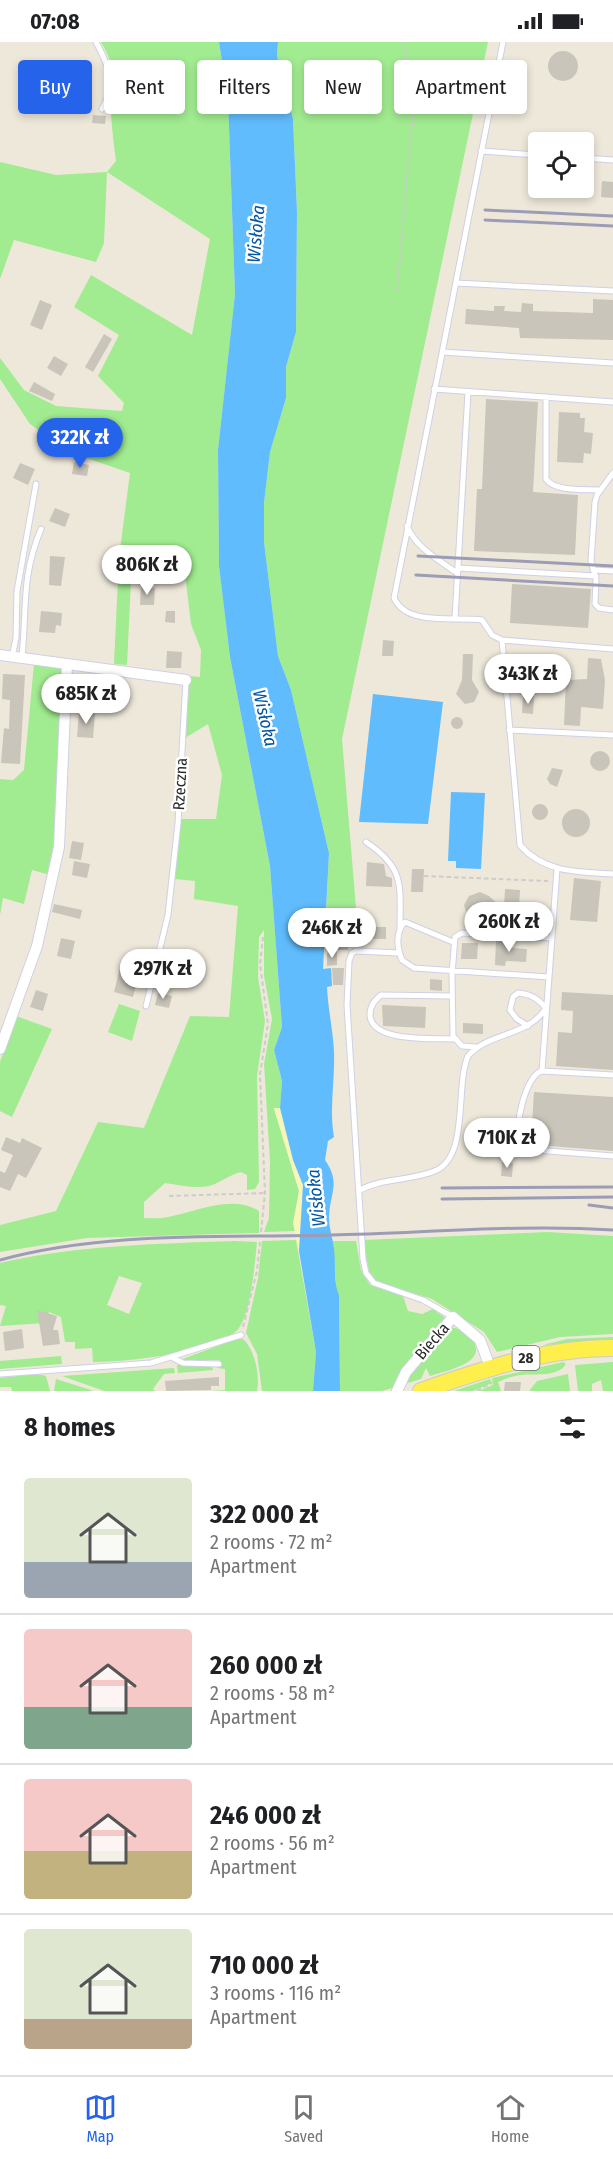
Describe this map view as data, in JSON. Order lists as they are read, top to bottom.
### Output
{
  "streets": {
    "main road": ["28"],
    "street": ["Rzeczna", "Biecka"]
  },
  "crossings": [
    ["Biecka", "28"]
  ],
  "water": ["Wisłoka"],
  "page": {
    "status": "07:08",
    "chip": [
      "Buy",
      "Rent",
      "Filters",
      "New",
      "Apartment"
    ],
    "price": [
      "322K zł",
      "806K zł",
      "343K zł",
      "685K zł",
      "260K zł",
      "246K zł",
      "297K zł",
      "710K zł"
    ],
    "heading": "8 homes",
    "list": [
      {
        "name": "322 000 zł",
        "note": "2 rooms · 72 m² · Apartment"
      },
      {
        "name": "260 000 zł",
        "note": "2 rooms · 58 m² · Apartment"
      },
      {
        "name": "246 000 zł",
        "note": "2 rooms · 56 m² · Apartment"
      },
      {
        "name": "710 000 zł",
        "note": "3 rooms · 116 m² · Apartment"
      }
    ],
    "tabs": ["Map", "Saved", "Home"]
  }
}
